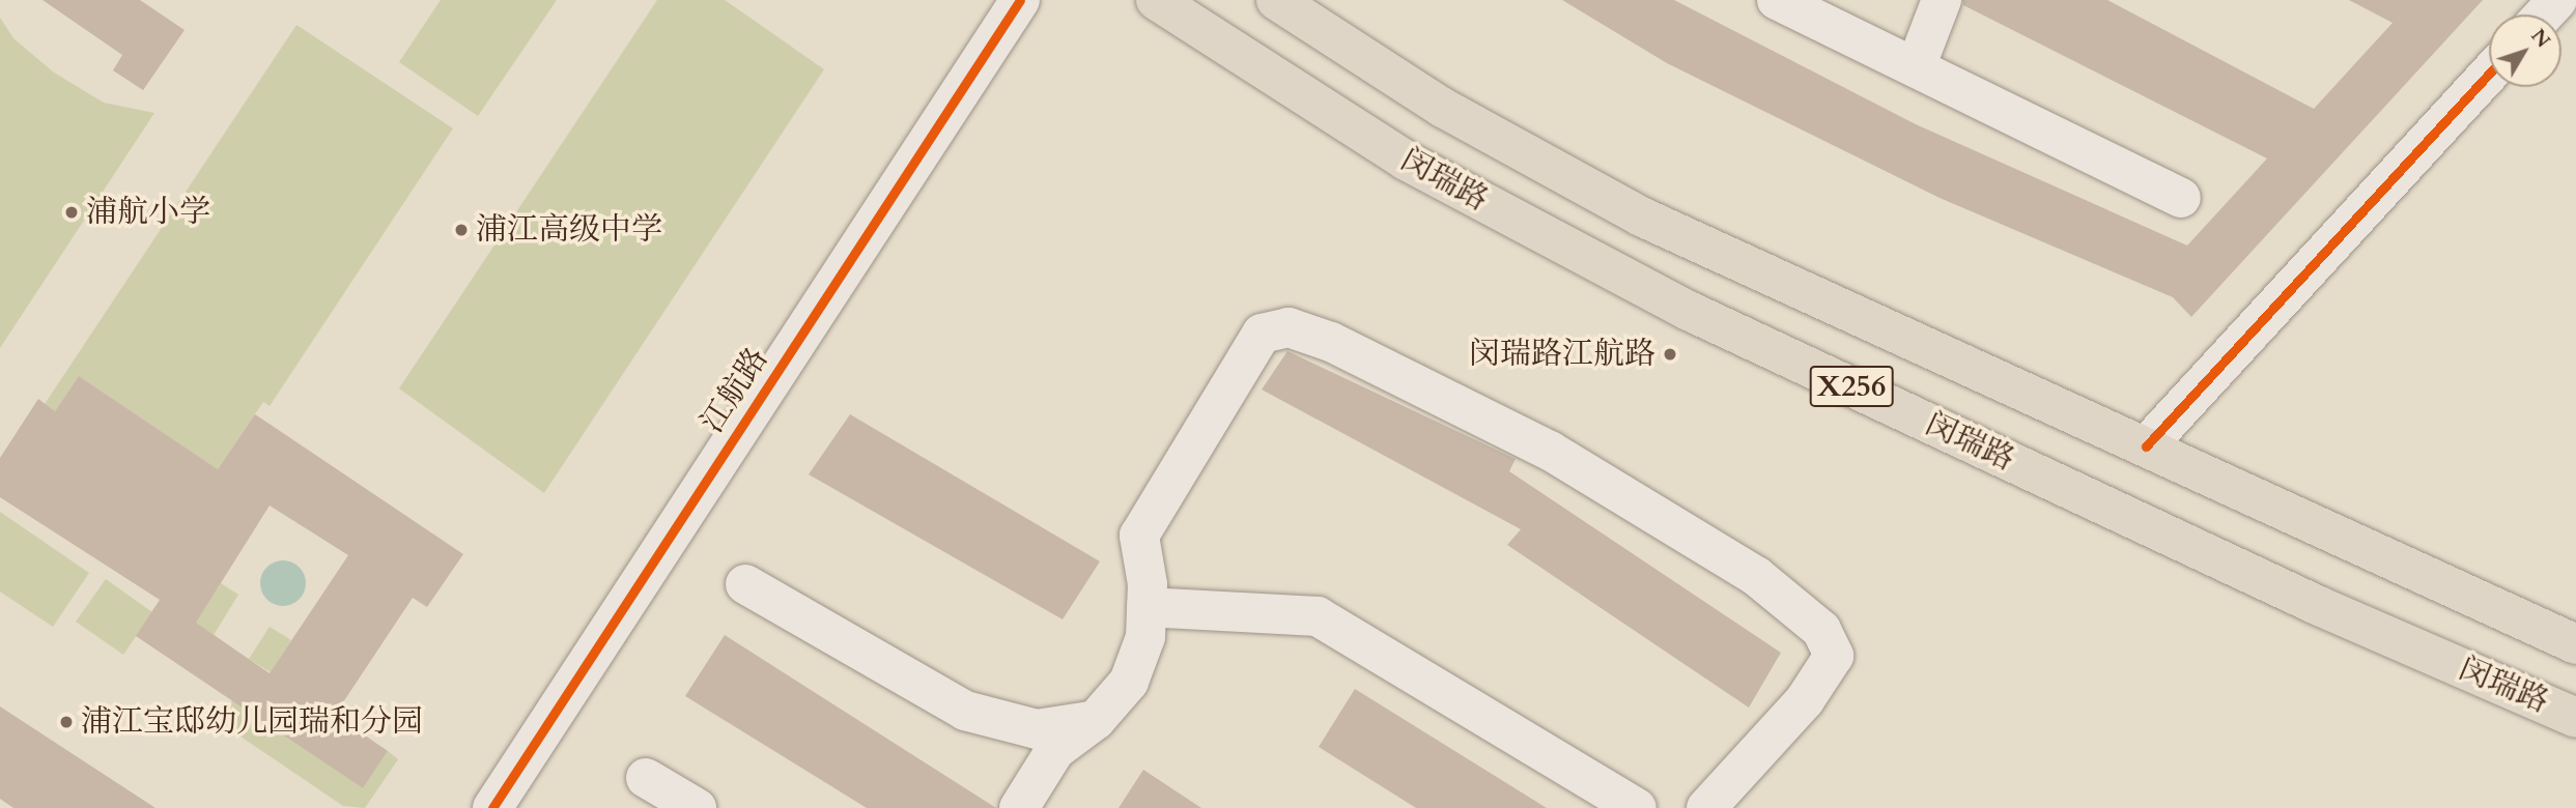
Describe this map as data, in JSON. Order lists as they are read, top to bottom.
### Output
{
  "streets": {
    "main road": ["闵瑞路", "X256"],
    "street": ["江航路"]
  },
  "places": [
    "浦航小学",
    "浦江高级中学",
    "闵瑞路江航路",
    "浦江宝邸幼儿园瑞和分园"
  ],
  "north": "top right"
}
